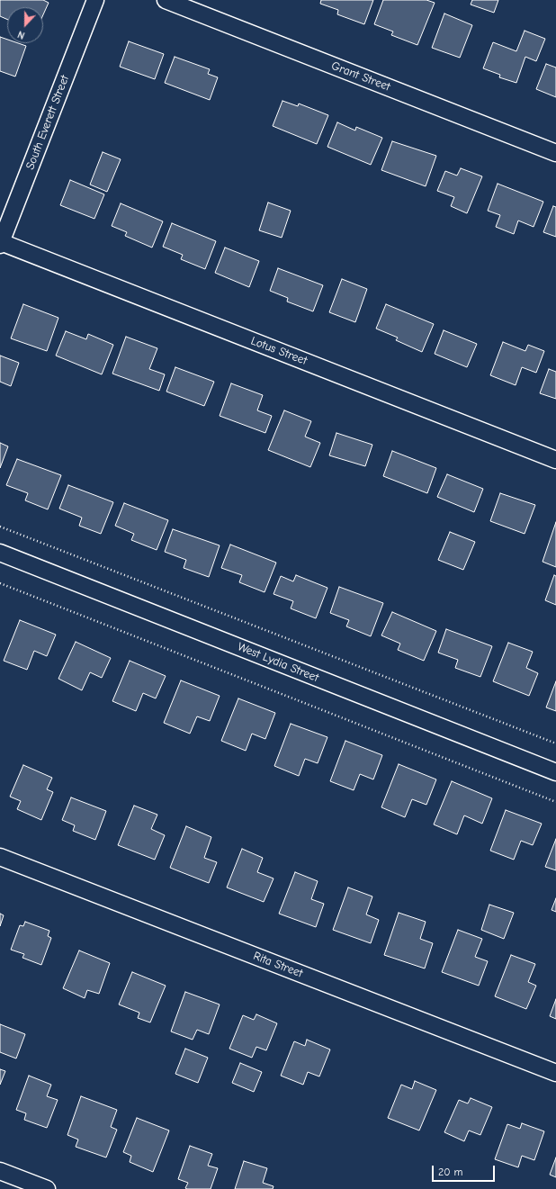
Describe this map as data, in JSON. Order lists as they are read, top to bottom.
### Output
{
  "streets": {
    "street": [
      "Grant Street",
      "South Everett Street",
      "Lotus Street",
      "West Lydia Street",
      "Rita Street"
    ]
  },
  "crossings": [
    ["South Everett Street", "Lotus Street"]
  ],
  "scale_bar": "20 m",
  "north": "bottom"
}
